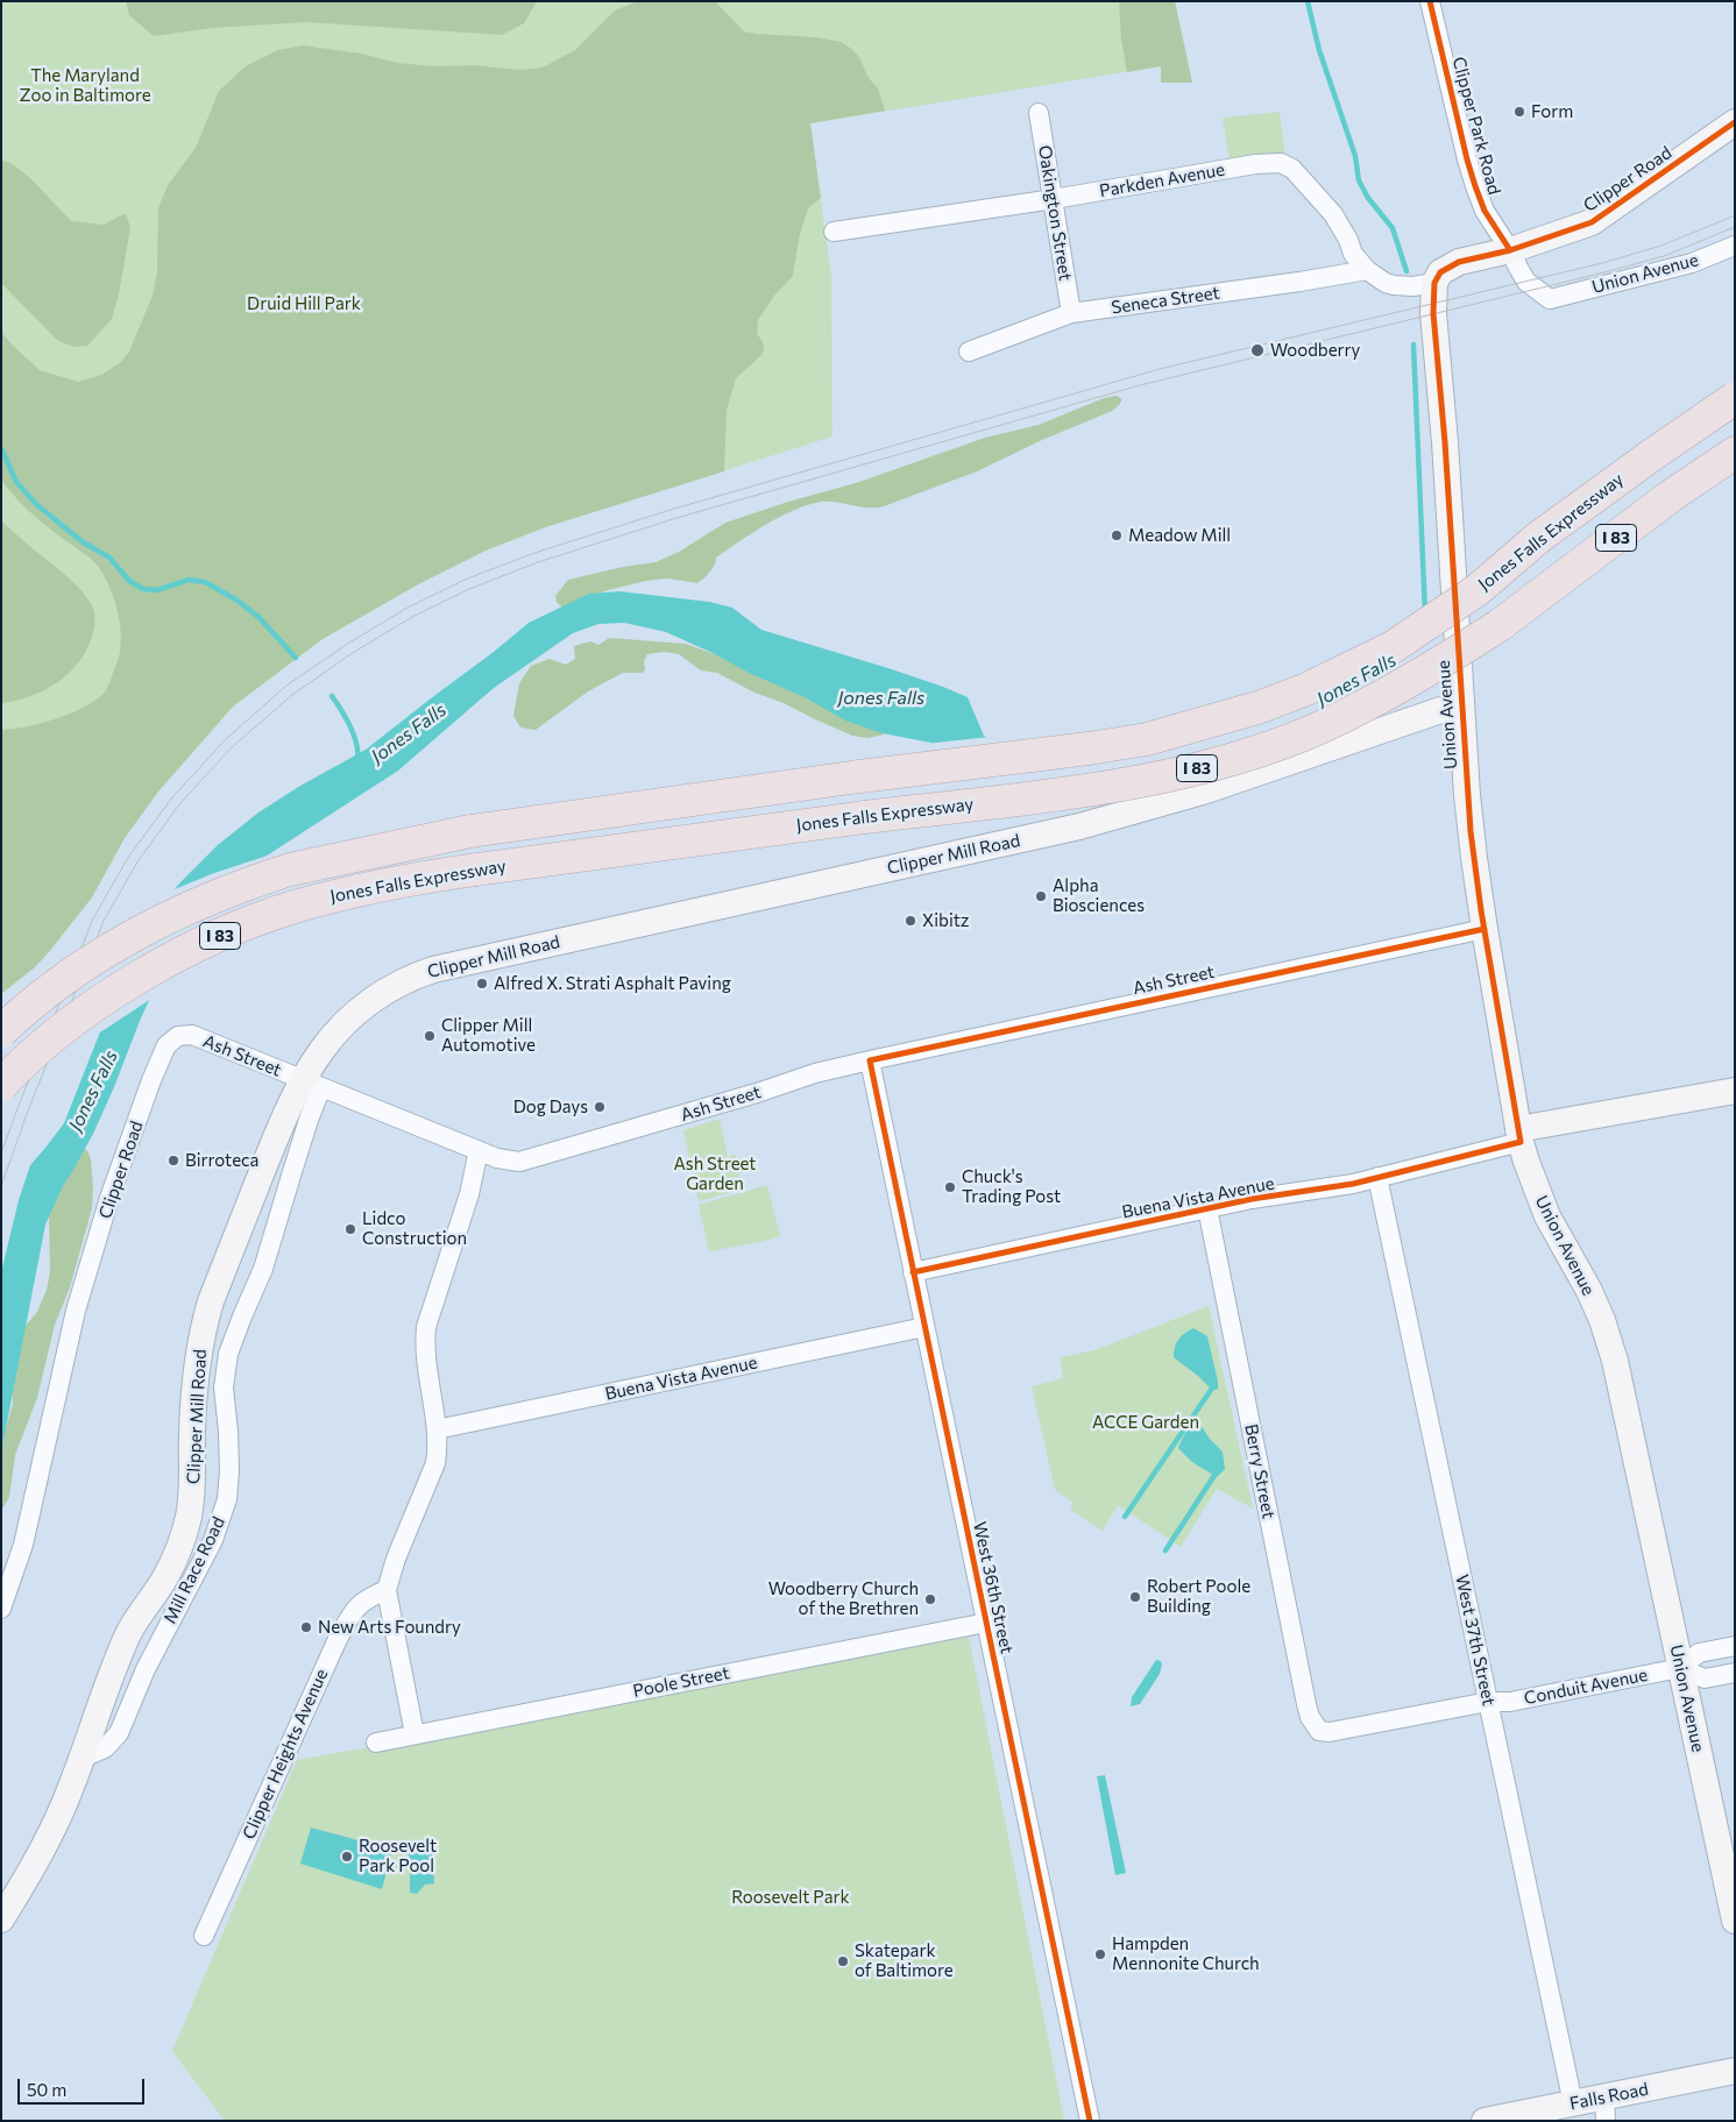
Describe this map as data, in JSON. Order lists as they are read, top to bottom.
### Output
{
  "streets": {
    "highway": ["Jones Falls Expressway", "I 83"],
    "street": [
      "Clipper Park Road",
      "Clipper Road",
      "Parkden Avenue",
      "Oakington Street",
      "Union Avenue",
      "Seneca Street",
      "Clipper Mill Road",
      "Ash Street",
      "Buena Vista Avenue",
      "Berry Street",
      "Mill Race Road",
      "West 36th Street",
      "West 37th Street",
      "Poole Street",
      "Conduit Avenue",
      "Clipper Heights Avenue",
      "Falls Road"
    ]
  },
  "crossings": [
    ["Clipper Park Road", "Clipper Road"],
    ["Clipper Park Road", "Union Avenue"],
    ["Clipper Road", "Parkden Avenue"],
    ["Clipper Road", "Union Avenue"],
    ["Clipper Road", "Ash Street"],
    ["Parkden Avenue", "Oakington Street"],
    ["Parkden Avenue", "Union Avenue"],
    ["Parkden Avenue", "Seneca Street"],
    ["Oakington Street", "Seneca Street"],
    ["Union Avenue", "Clipper Mill Road"],
    ["Union Avenue", "Ash Street"],
    ["Union Avenue", "Buena Vista Avenue"],
    ["Union Avenue", "Conduit Avenue"],
    ["Clipper Mill Road", "Ash Street"],
    ["Clipper Mill Road", "Mill Race Road"],
    ["Ash Street", "Mill Race Road"],
    ["Ash Street", "West 36th Street"],
    ["Buena Vista Avenue", "Berry Street"],
    ["Buena Vista Avenue", "West 36th Street"],
    ["Buena Vista Avenue", "West 37th Street"],
    ["Berry Street", "Conduit Avenue"],
    ["West 36th Street", "Poole Street"],
    ["West 37th Street", "Conduit Avenue"],
    ["West 37th Street", "Falls Road"]
  ],
  "water": ["Jones Falls"],
  "parks": [
    "The Maryland Zoo in Baltimore",
    "Druid Hill Park",
    "Ash Street Garden",
    "ACCE Garden",
    "Roosevelt Park"
  ],
  "places": [
    "Form",
    "Woodberry",
    "Meadow Mill",
    "Alpha Biosciences",
    "Xibitz",
    "Alfred X. Strati Asphalt Paving",
    "Clipper Mill Automotive",
    "Dog Days",
    "Birroteca",
    "Chuck's Trading Post",
    "Lidco Construction",
    "Robert Poole Building",
    "Woodberry Church of the Brethren",
    "New Arts Foundry",
    "Roosevelt Park Pool",
    "Hampden Mennonite Church",
    "Skatepark of Baltimore"
  ],
  "scale_bar": "50 m"
}
